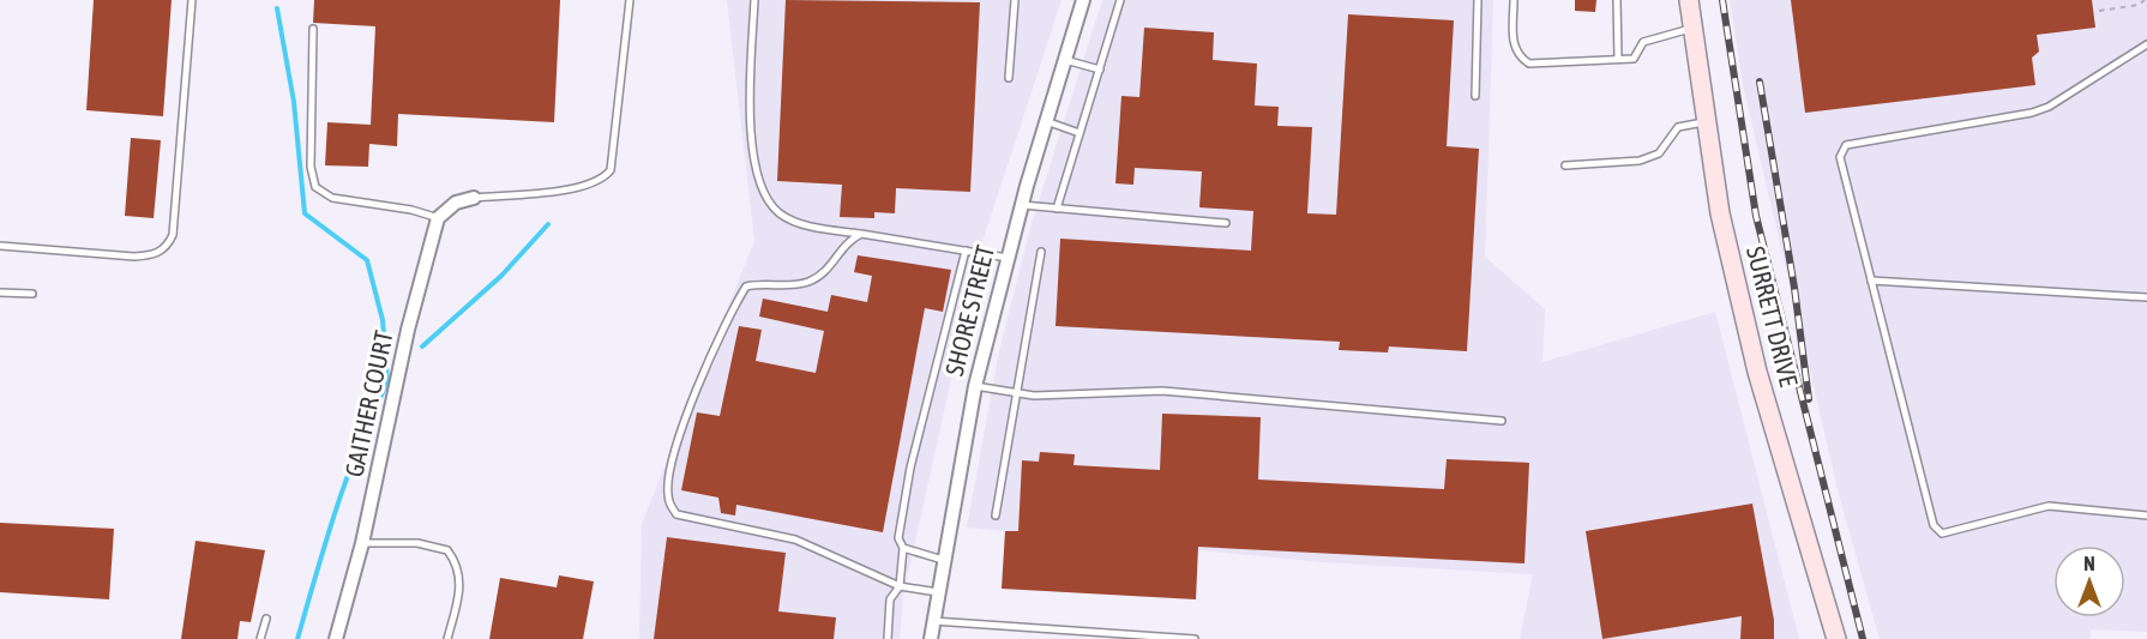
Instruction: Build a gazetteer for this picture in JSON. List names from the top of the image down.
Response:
{
  "streets": {
    "street": ["SHORE STREET", "SURRETT DRIVE", "GAITHER COURT"]
  },
  "north": "top"
}
